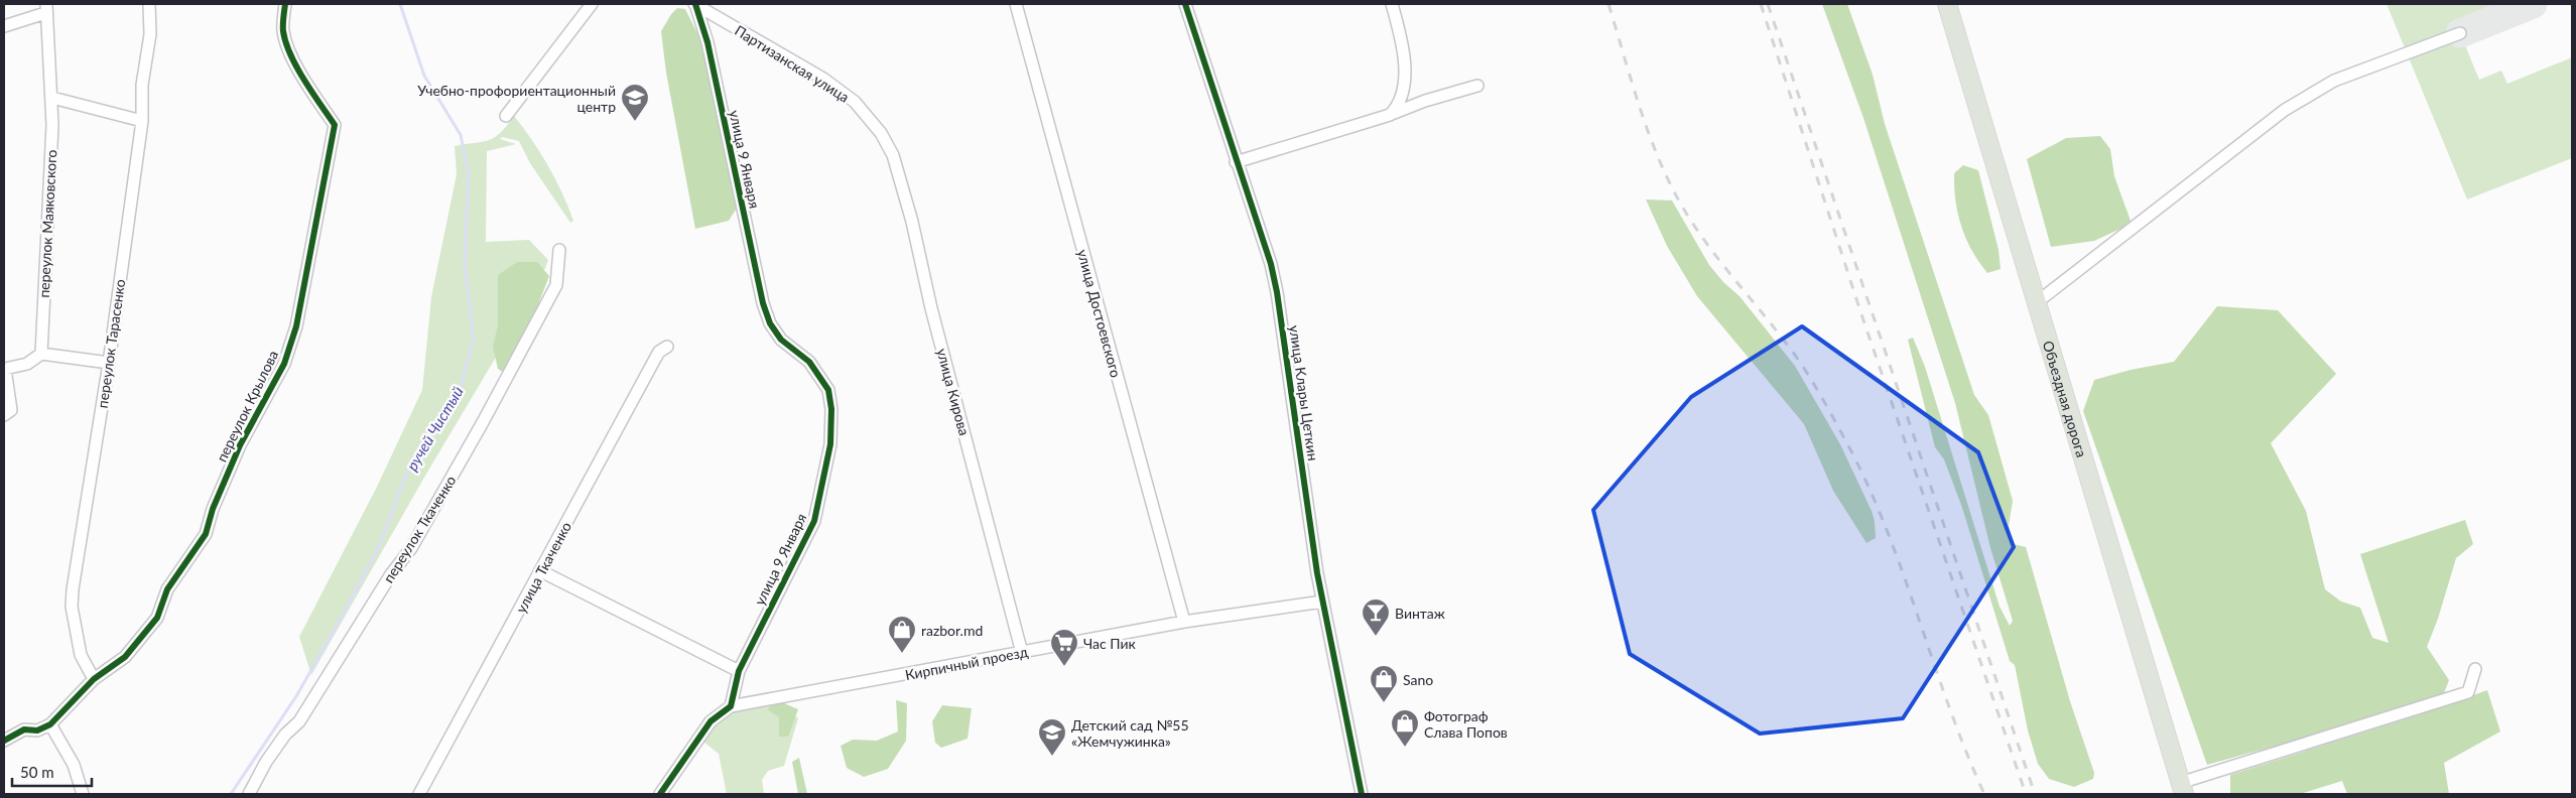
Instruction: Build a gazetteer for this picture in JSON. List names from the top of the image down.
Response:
{
  "streets": {
    "main road": ["Объездная дорога"],
    "street": [
      "Партизанская улица",
      "улица 9 Января",
      "переулок Маяковского",
      "улица Достоевского",
      "переулок Тарасенко",
      "улица Кирова",
      "улица Клары Цеткин",
      "переулок Крылова",
      "переулок Ткаченко",
      "улица Ткаченко",
      "Кирпичный проезд"
    ]
  },
  "crossings": [
    ["Партизанская улица", "улица 9 Января"],
    ["Партизанская улица", "улица Кирова"],
    ["улица 9 Января", "Кирпичный проезд"],
    ["улица Достоевского", "Кирпичный проезд"],
    ["переулок Тарасенко", "переулок Крылова"],
    ["улица Кирова", "Кирпичный проезд"],
    ["улица Клары Цеткин", "Кирпичный проезд"]
  ],
  "water": ["ручей Чистый"],
  "places": {
    "school or university": ["Учебно-профориентационный центр", "Детский сад №55 «Жемчужинка»"],
    "bar": ["Винтаж"],
    "shop": ["razbor.md", "Sano", "Фотограф Слава Попов"],
    "supermarket": ["Час Пик"]
  },
  "scale_bar": "50 m"
}
